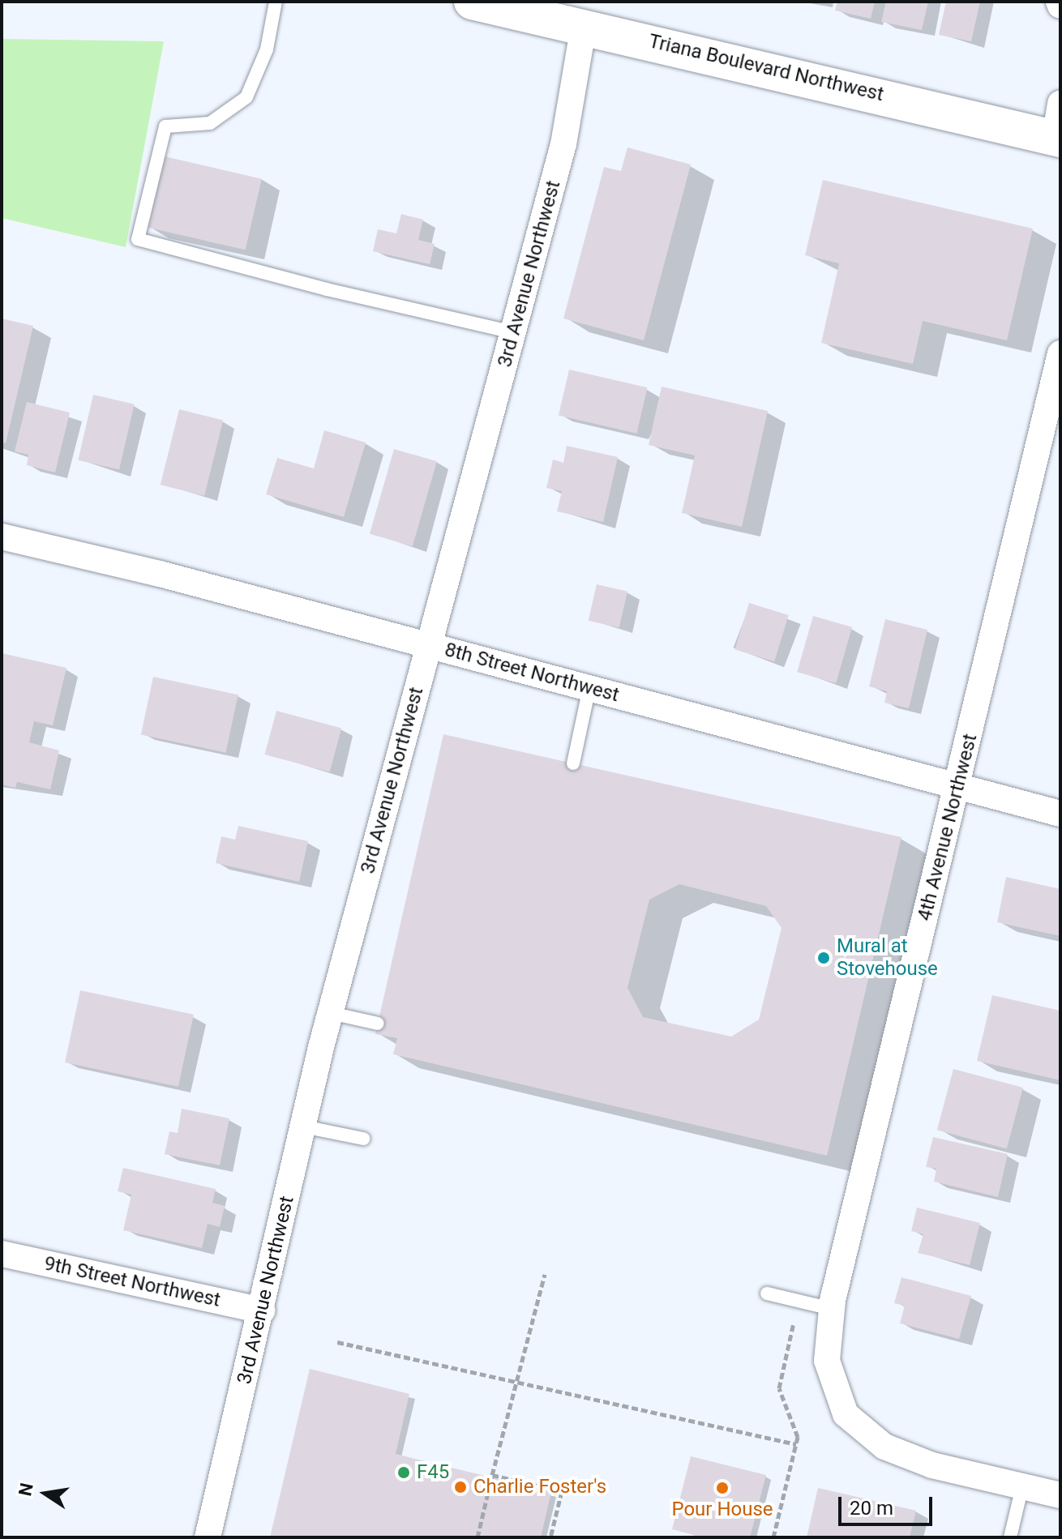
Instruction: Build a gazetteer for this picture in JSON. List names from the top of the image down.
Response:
{
  "streets": {
    "street": [
      "Triana Boulevard Northwest",
      "3rd Avenue Northwest",
      "8th Street Northwest",
      "4th Avenue Northwest",
      "9th Street Northwest"
    ]
  },
  "crossings": [
    ["Triana Boulevard Northwest", "3rd Avenue Northwest"],
    ["3rd Avenue Northwest", "8th Street Northwest"],
    ["3rd Avenue Northwest", "9th Street Northwest"],
    ["8th Street Northwest", "4th Avenue Northwest"]
  ],
  "places": [
    "Mural at Stovehouse",
    "F45",
    "Charlie Foster's",
    "Pour House"
  ],
  "scale_bar": "20 m",
  "north": "left"
}
